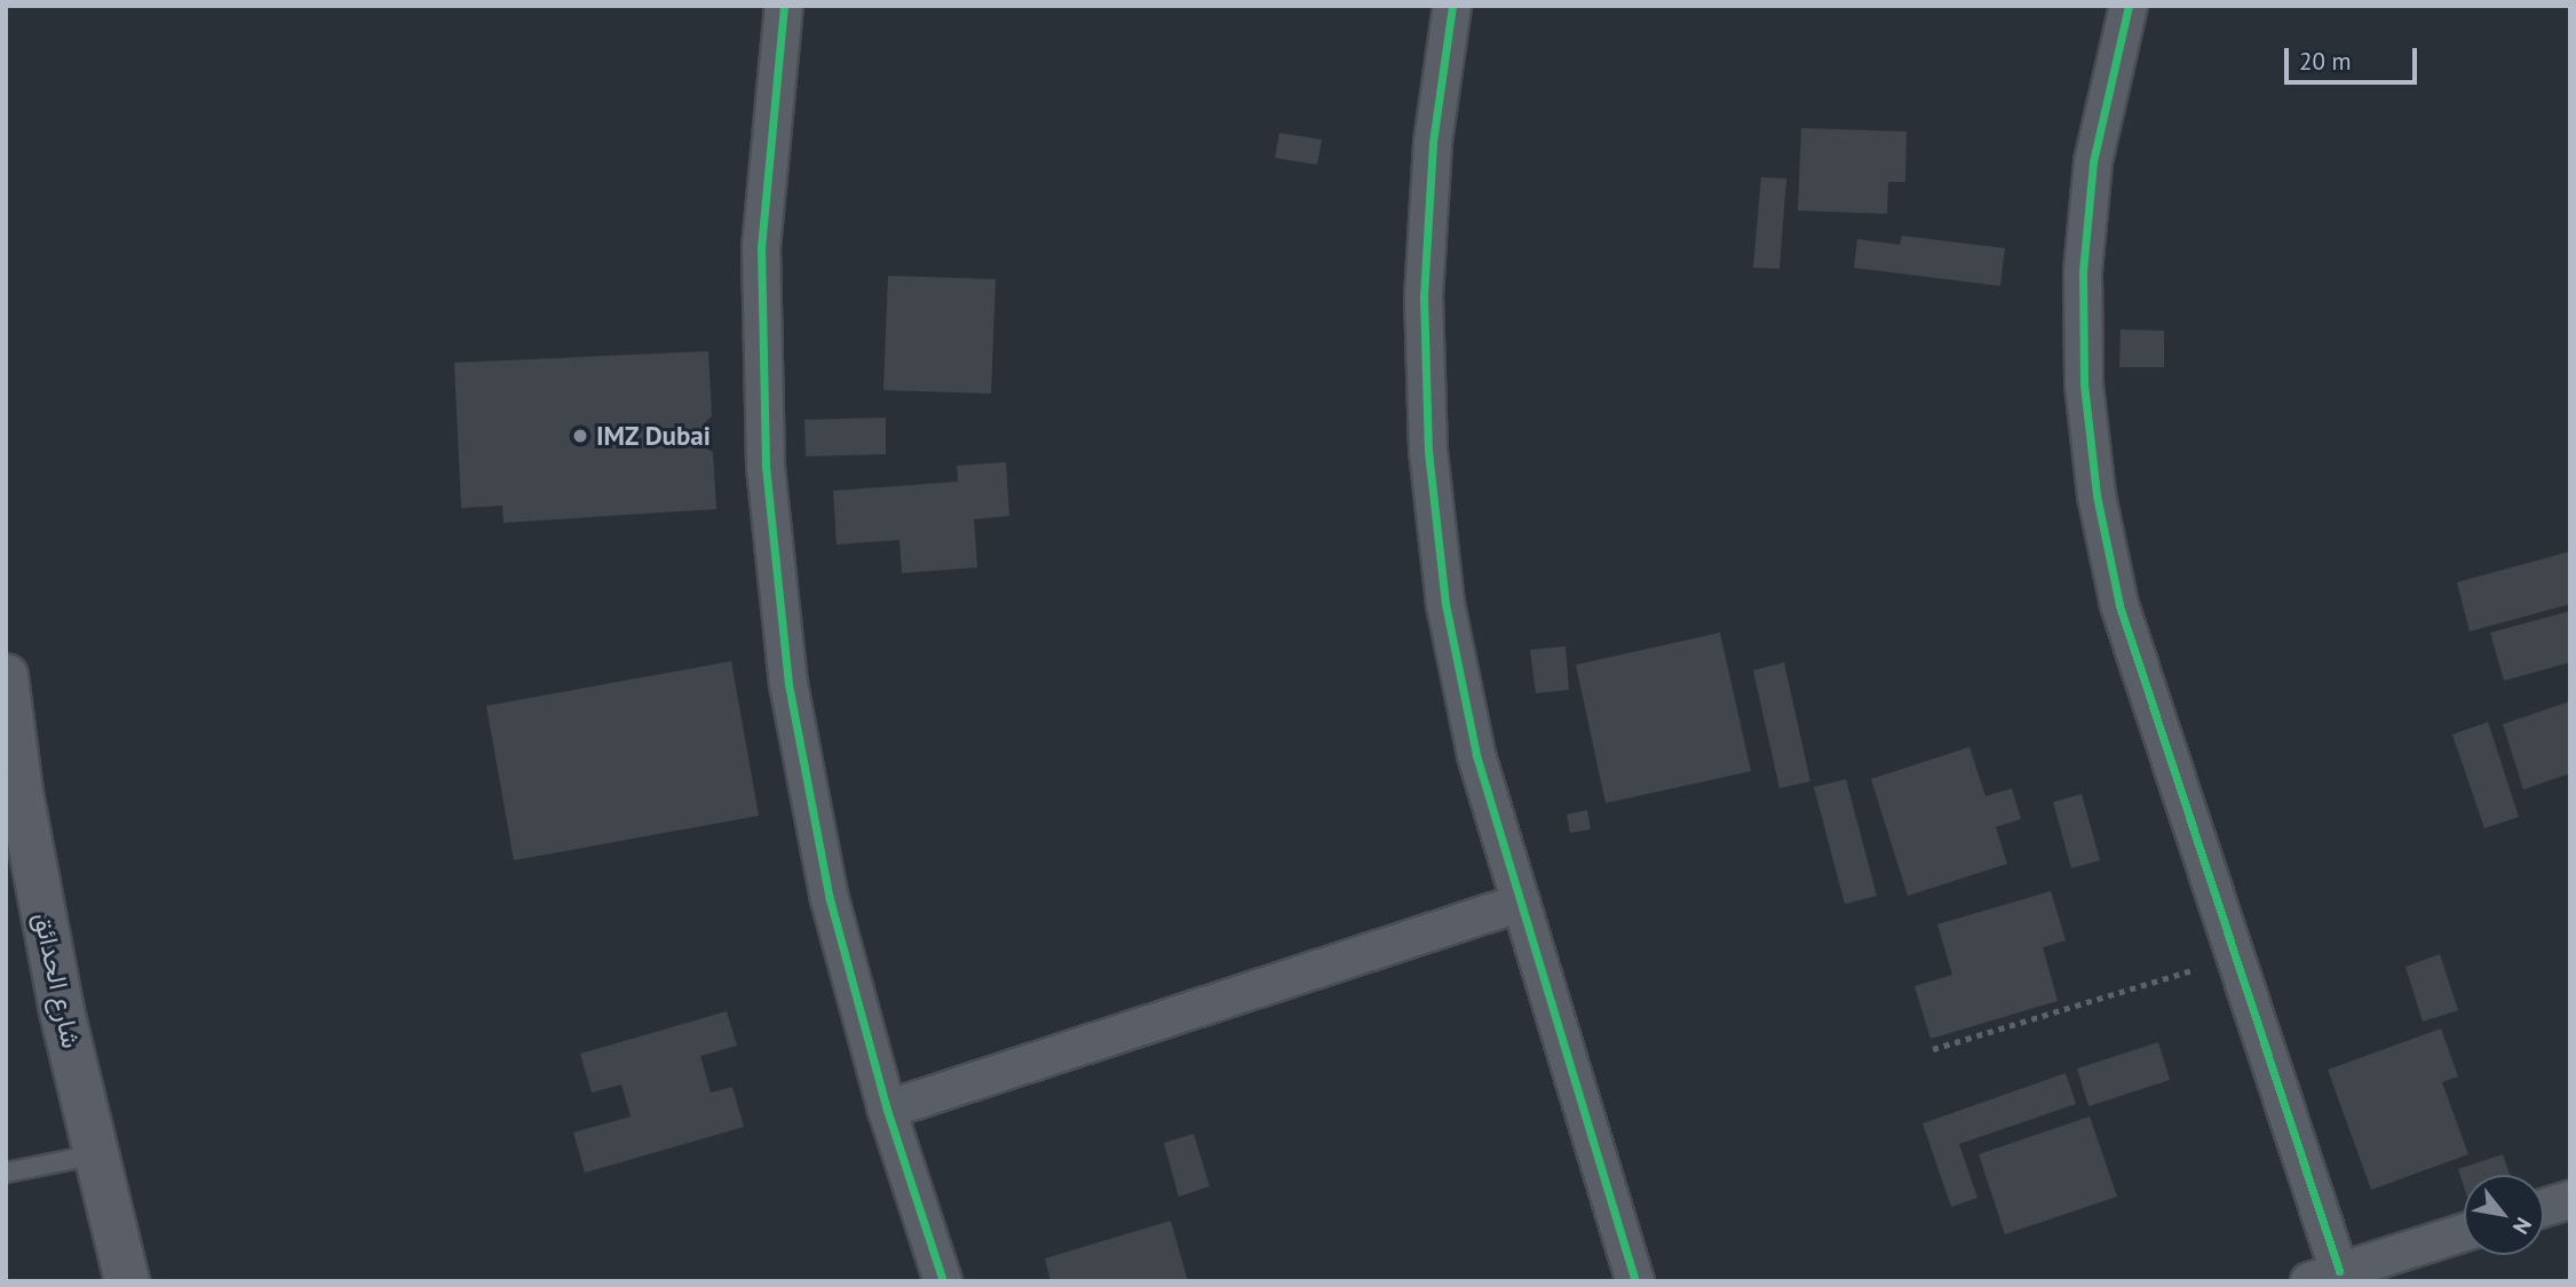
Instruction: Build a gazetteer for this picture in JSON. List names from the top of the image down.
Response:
{
  "streets": {
    "street": ["شارع الحدائق"]
  },
  "places": ["IMZ Dubai"],
  "scale_bar": "20 m",
  "north": "bottom right"
}
